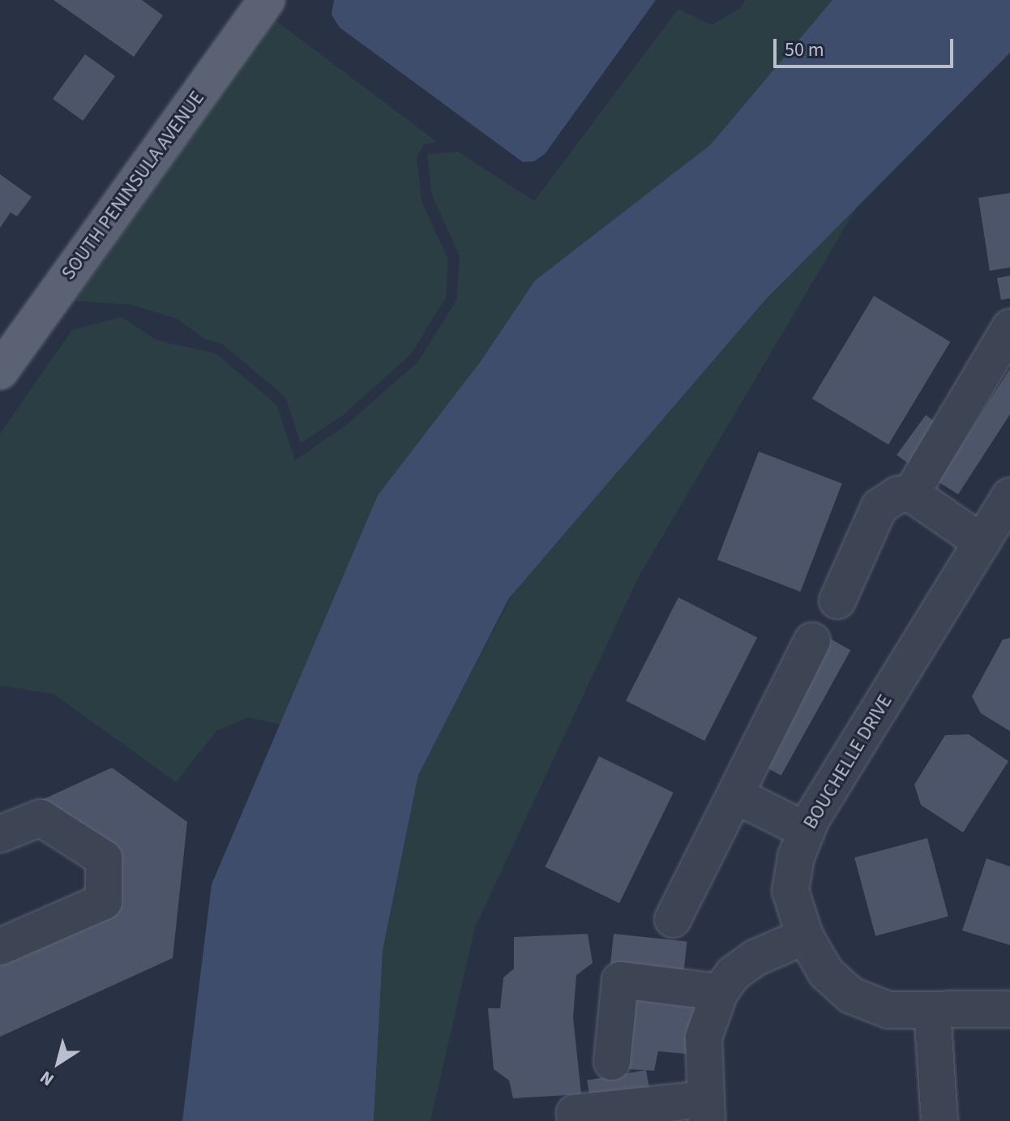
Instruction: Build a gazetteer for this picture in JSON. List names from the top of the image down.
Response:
{
  "streets": {
    "main road": ["SOUTH PENINSULA AVENUE"],
    "street": ["BOUCHELLE DRIVE"]
  },
  "scale_bar": "50 m",
  "north": "bottom left"
}
